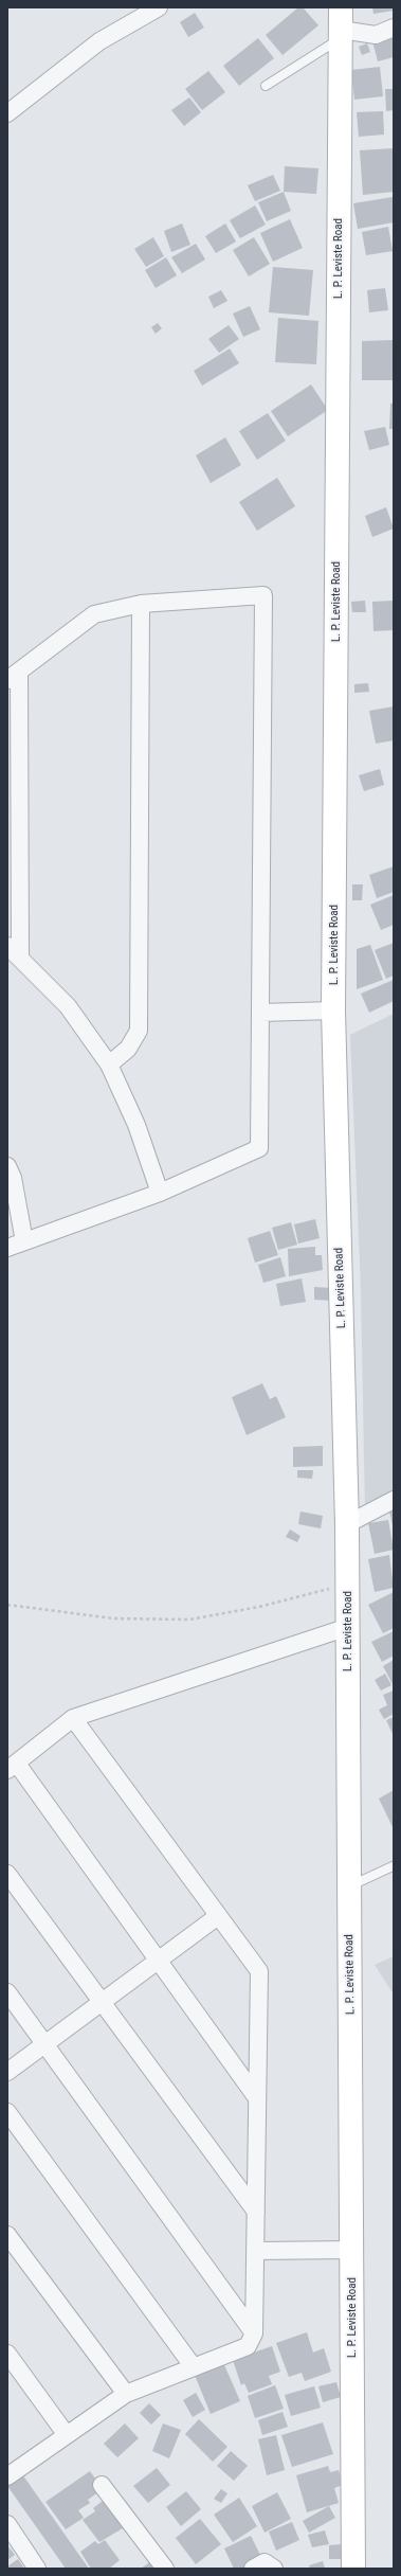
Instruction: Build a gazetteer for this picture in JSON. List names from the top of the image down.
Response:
{
  "streets": {
    "main road": ["L. P. Leviste Road"]
  }
}
